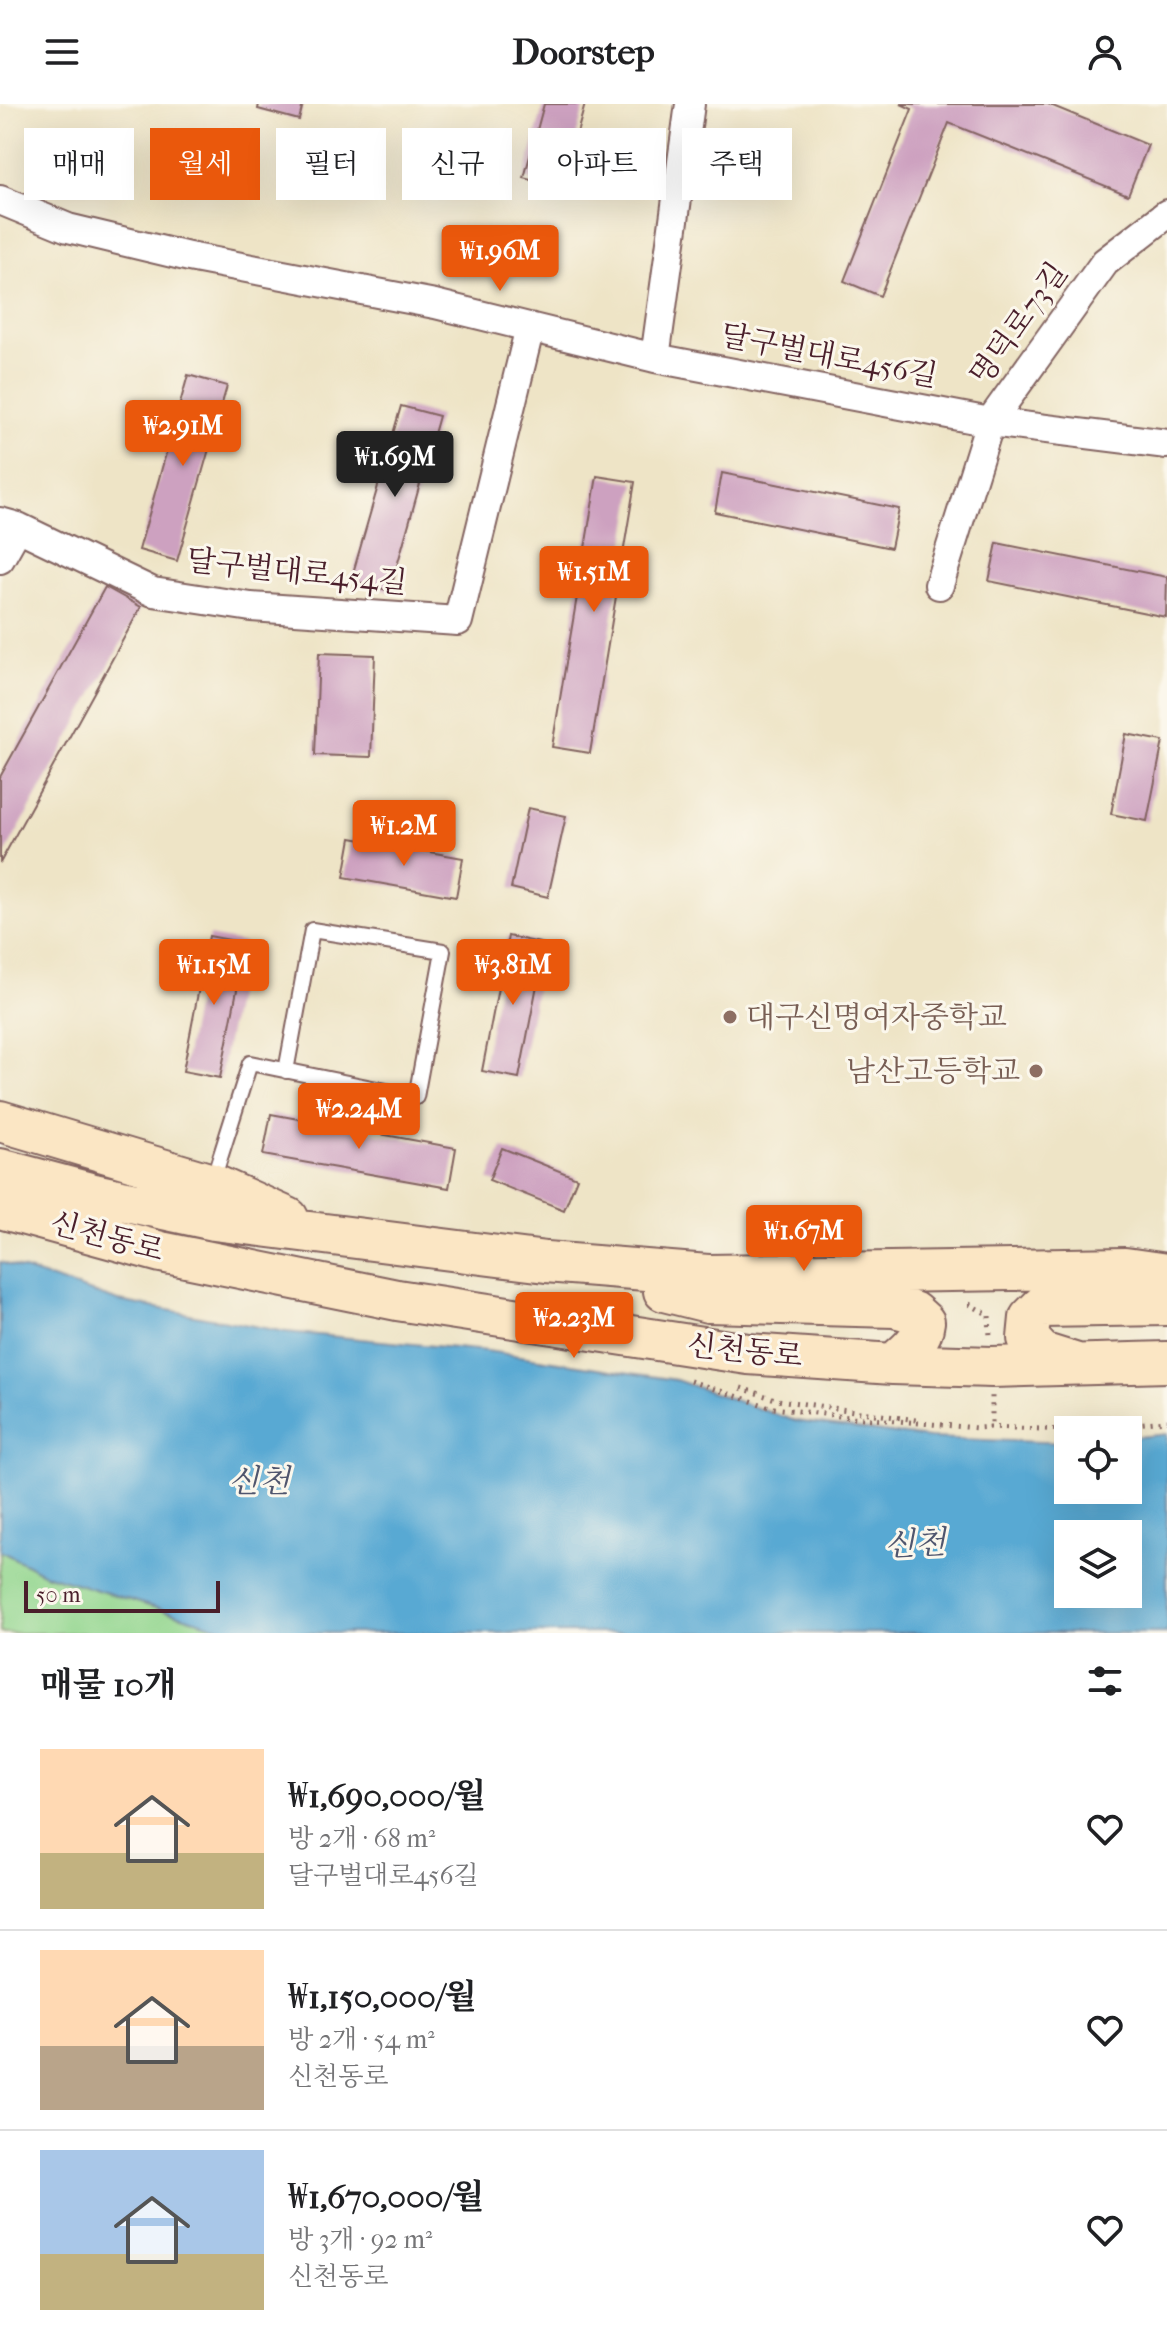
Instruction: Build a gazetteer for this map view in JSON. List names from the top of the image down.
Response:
{
  "streets": {
    "main road": ["신천동로"],
    "street": ["명덕로73길", "달구벌대로456길", "달구벌대로454길"]
  },
  "crossings": [
    ["명덕로73길", "달구벌대로456길"],
    ["달구벌대로456길", "달구벌대로454길"]
  ],
  "water": ["신천"],
  "places": ["대구신명여자중학교", "남산고등학교"],
  "scale_bar": "50 m",
  "page": {
    "header": "Doorstep",
    "chip": [
      "매매",
      "월세",
      "필터",
      "신규",
      "아파트",
      "주택"
    ],
    "price": [
      "₩1.96M",
      "₩2.91M",
      "₩1.69M",
      "₩1.51M",
      "₩1.2M",
      "₩1.15M",
      "₩3.81M",
      "₩2.24M",
      "₩1.67M",
      "₩2.23M"
    ],
    "scale": "50 m",
    "heading": "매물 10개",
    "list": [
      {
        "name": "₩1,690,000/월",
        "note": "방 2개 · 68 m² · 달구벌대로456길"
      },
      {
        "name": "₩1,150,000/월",
        "note": "방 2개 · 54 m² · 신천동로"
      },
      {
        "name": "₩1,670,000/월",
        "note": "방 3개 · 92 m² · 신천동로"
      }
    ]
  }
}
